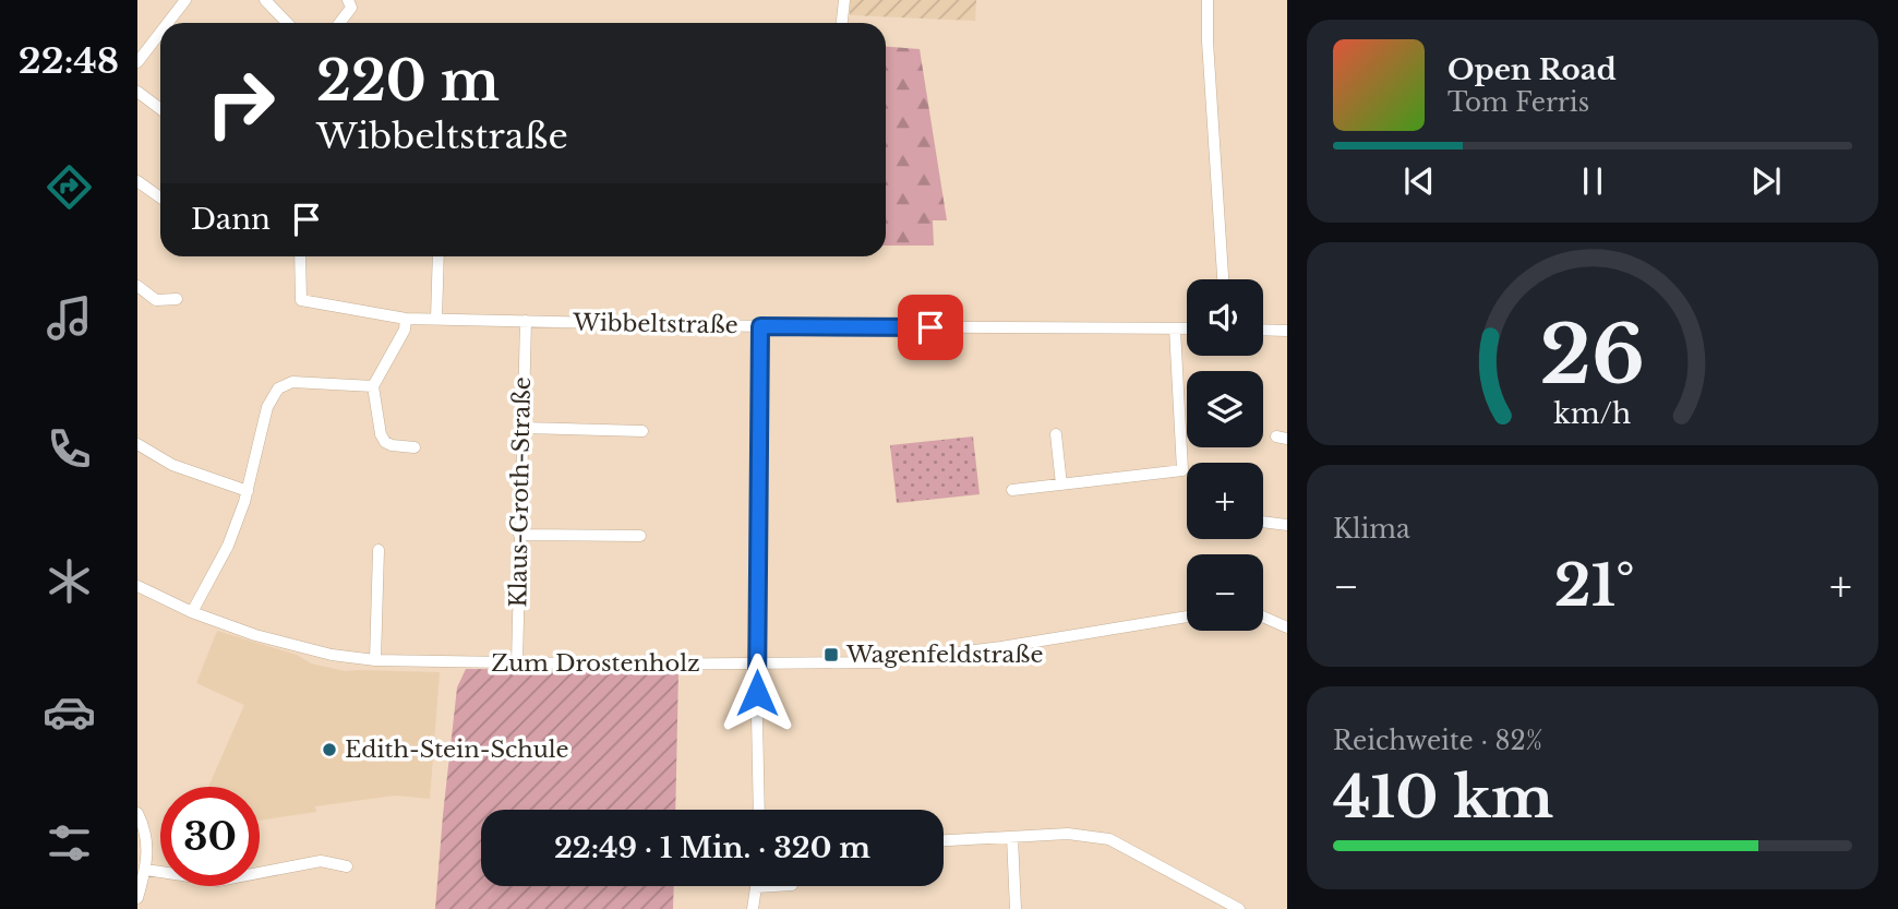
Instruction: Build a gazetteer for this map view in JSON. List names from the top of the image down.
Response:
{
  "streets": {
    "street": ["Wibbeltstraße", "Klaus-Groth-Straße", "Zum Drostenholz"]
  },
  "crossings": [
    ["Wibbeltstraße", "Klaus-Groth-Straße"],
    ["Klaus-Groth-Straße", "Zum Drostenholz"]
  ],
  "places": {
    "transit": ["Wagenfeldstraße"],
    "other": ["Edith-Stein-Schule"]
  },
  "page": {
    "tabs": "22:48",
    "turn": ["220 m", "Wibbeltstraße"],
    "song": ["Open Road", "Tom Ferris"],
    "then": "Dann",
    "map_buttons": ["+", "−"],
    "tile": [
      "Klima",
      ["Reichweite · 82%", "410 km"]
    ],
    "heat": ["−", "21°", "+"],
    "limit": "30",
    "trip": "22:49 · 1 Min. · 320 m",
    "gauge": ["26", "km/h"]
  }
}
